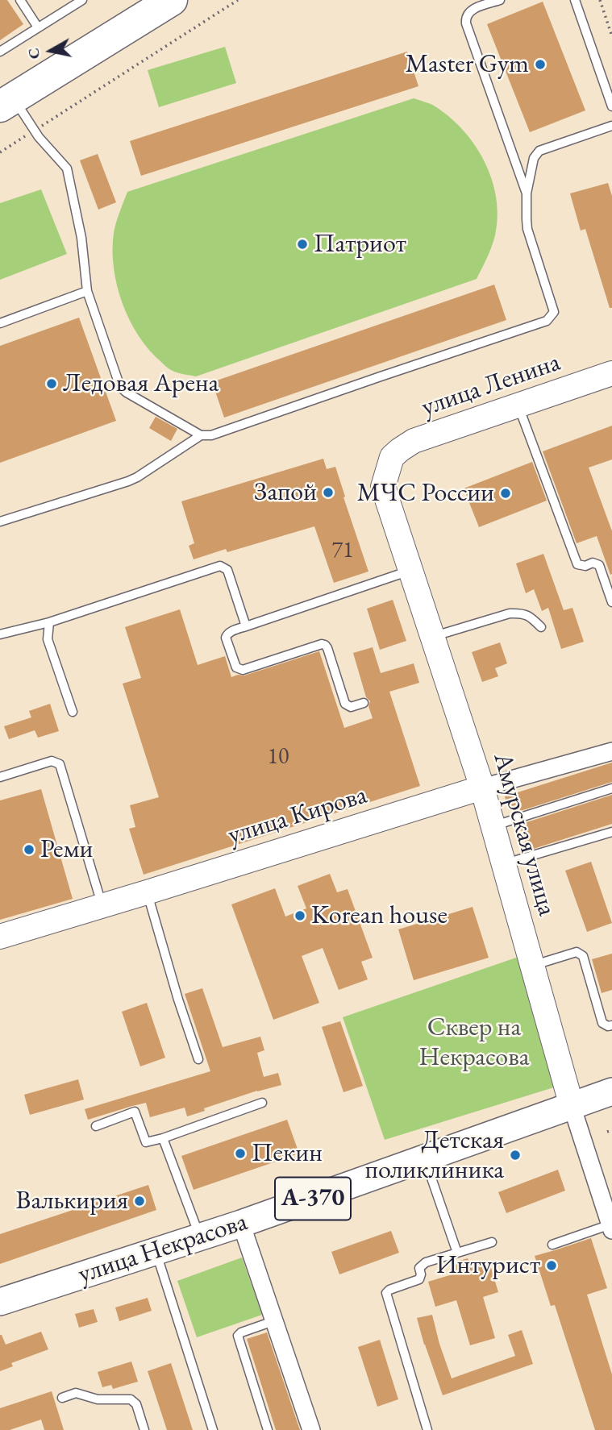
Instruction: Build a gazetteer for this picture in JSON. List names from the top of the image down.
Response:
{
  "streets": {
    "main road": [
      "улица Ленина",
      "улица Кирова",
      "Амурская улица",
      "А-370",
      "улица Некрасова"
    ]
  },
  "crossings": [
    ["улица Ленина", "Амурская улица"],
    ["улица Кирова", "Амурская улица"],
    ["Амурская улица", "улица Некрасова"]
  ],
  "parks": ["Сквер на Некрасова"],
  "places": [
    "Master Gym",
    "Патриот",
    "Ледовая Арена",
    "Запой",
    "МЧС России",
    "Реми",
    "Korean house",
    "Пекин",
    "Детская поликлиника",
    "Валькирия",
    "Интурист"
  ],
  "house_numbers": ["71", "10"],
  "north": "left"
}
